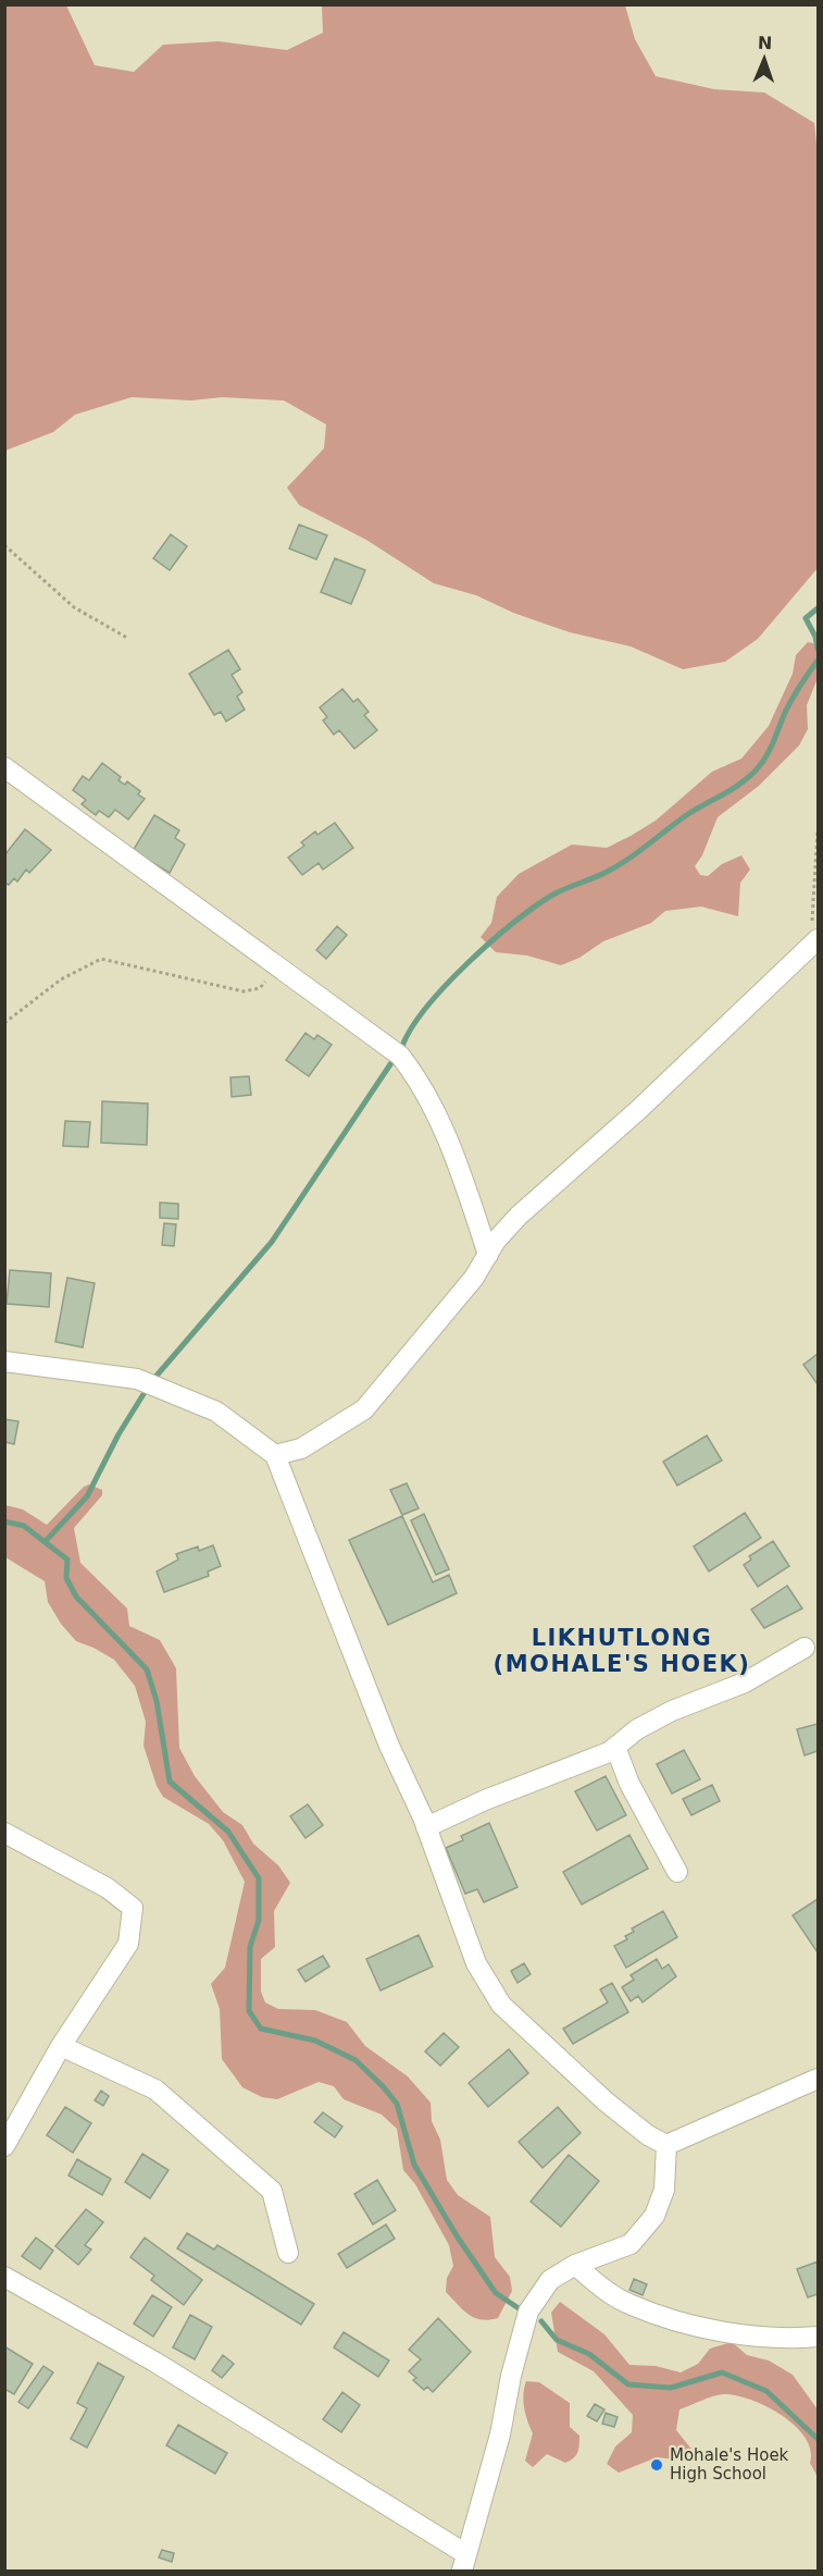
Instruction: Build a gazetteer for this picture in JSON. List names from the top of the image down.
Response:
{
  "districts": ["LIKHUTLONG (MOHALE'S HOEK)"],
  "places": ["Mohale's Hoek High School"],
  "north": "top"
}
